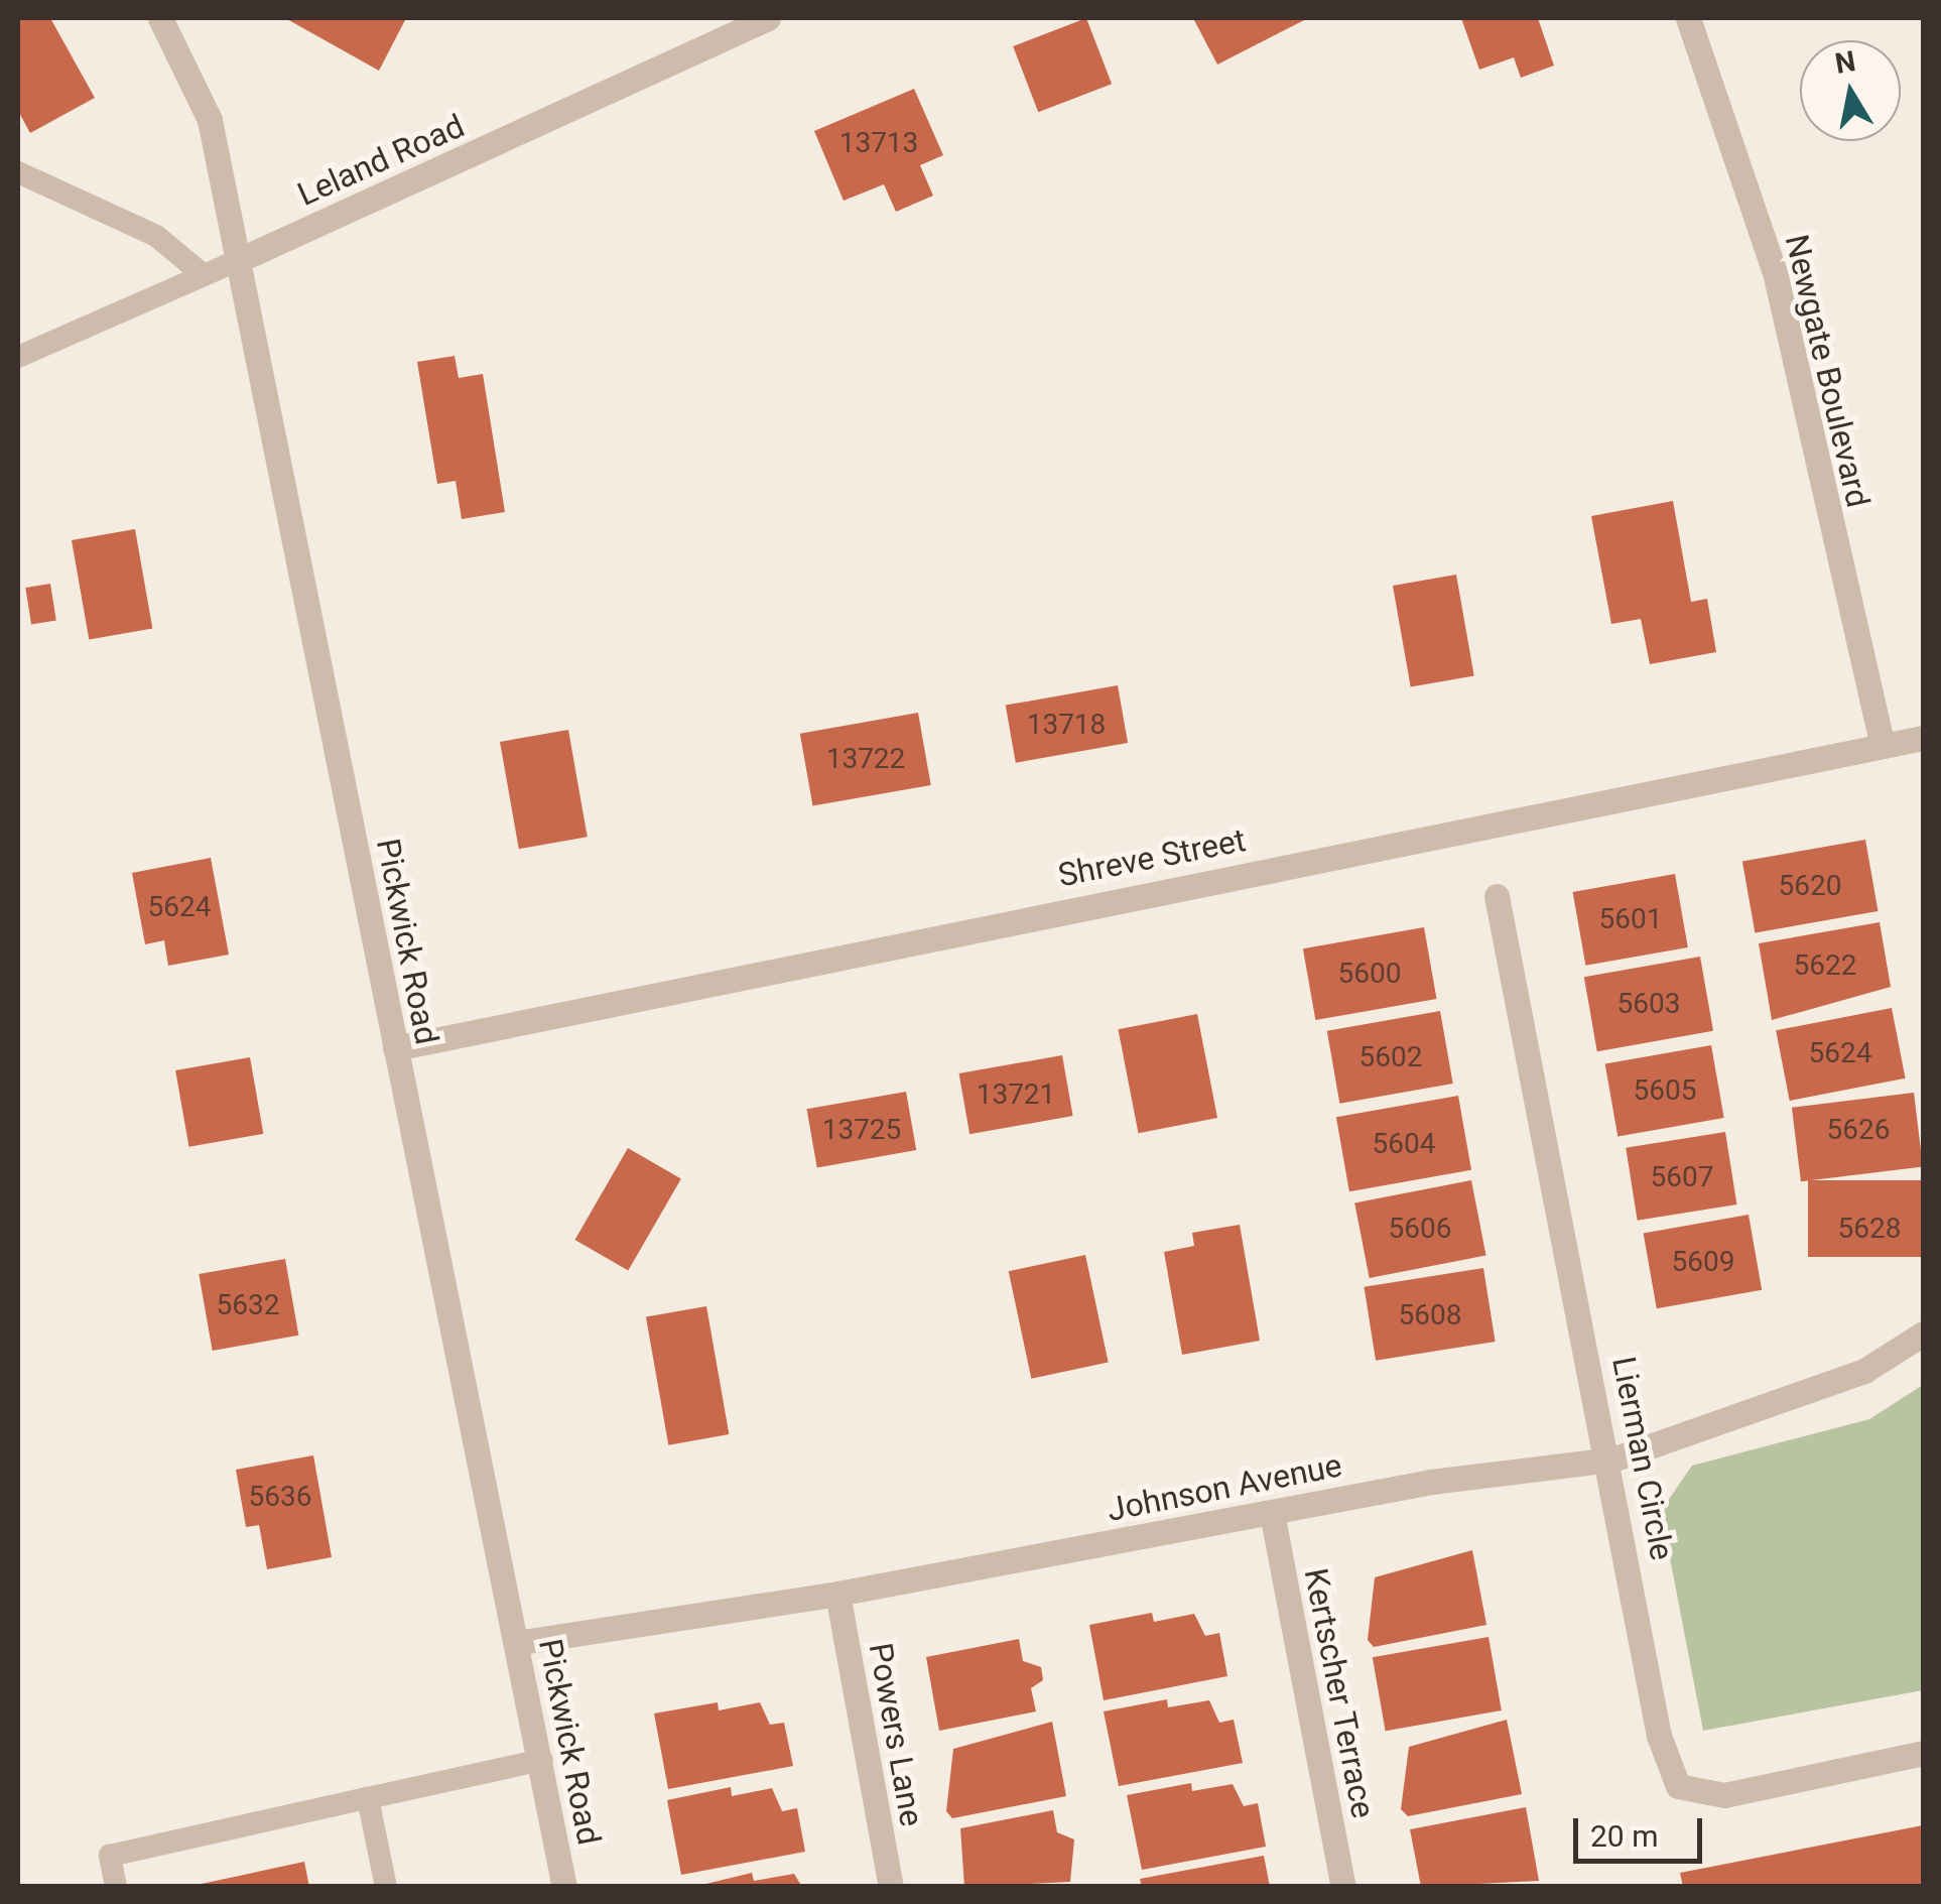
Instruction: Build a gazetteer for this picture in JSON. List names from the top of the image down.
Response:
{
  "streets": {
    "street": [
      "Leland Road",
      "Newgate Boulevard",
      "Shreve Street",
      "Pickwick Road",
      "Lierman Circle",
      "Johnson Avenue",
      "Kertscher Terrace",
      "Powers Lane"
    ]
  },
  "crossings": [
    ["Leland Road", "Pickwick Road"],
    ["Newgate Boulevard", "Shreve Street"],
    ["Shreve Street", "Pickwick Road"],
    ["Pickwick Road", "Johnson Avenue"],
    ["Lierman Circle", "Johnson Avenue"],
    ["Johnson Avenue", "Kertscher Terrace"],
    ["Johnson Avenue", "Powers Lane"]
  ],
  "house_numbers": [
    "13713",
    "13718",
    "13722",
    "5620",
    "5624",
    "5601",
    "5622",
    "5600",
    "5603",
    "5624",
    "5602",
    "5605",
    "13721",
    "13725",
    "5626",
    "5604",
    "5607",
    "5606",
    "5628",
    "5609",
    "5632",
    "5608",
    "5636"
  ],
  "scale_bar": "20 m",
  "north": "top"
}
